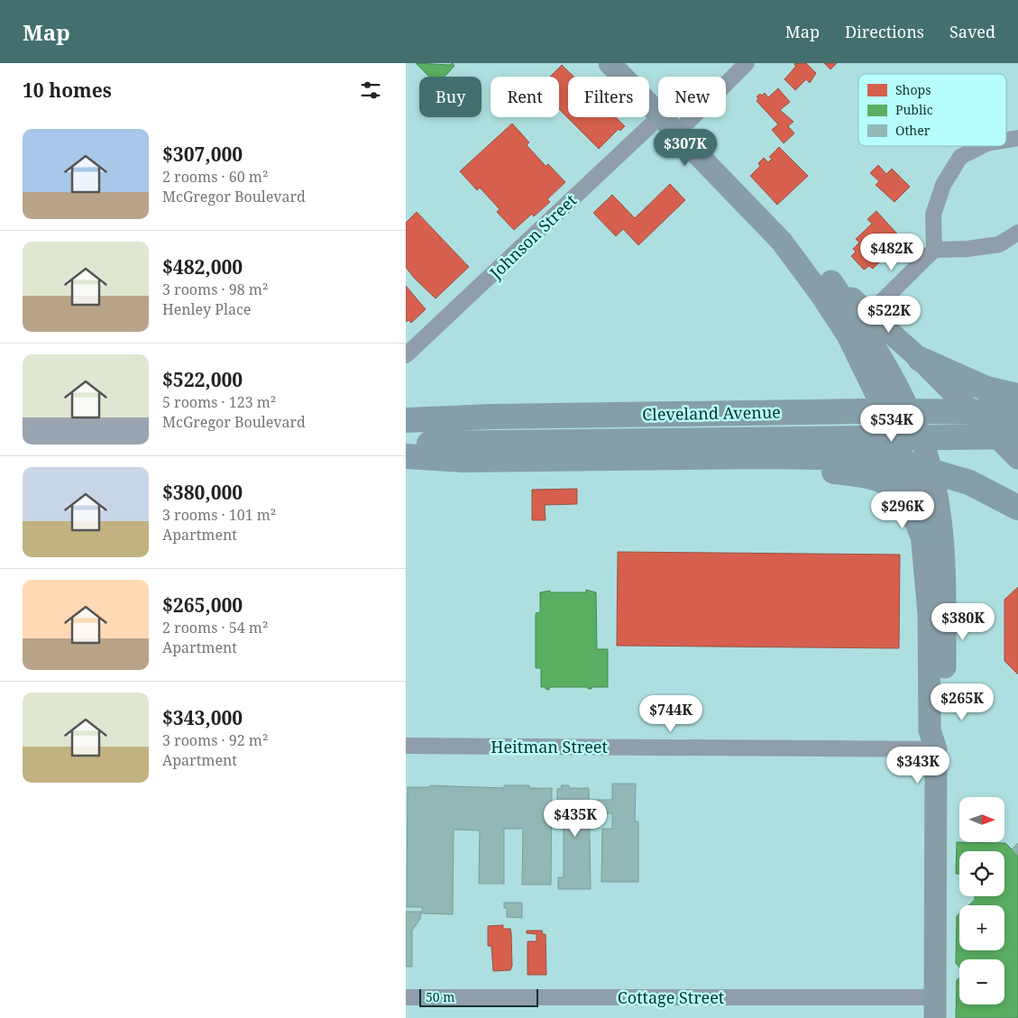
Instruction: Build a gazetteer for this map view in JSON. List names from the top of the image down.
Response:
{
  "streets": {
    "main road": ["Cleveland Avenue"],
    "street": ["Johnson Street", "Heitman Street", "Cottage Street"]
  },
  "legend": ["Shops", "Public", "Other"],
  "scale_bar": "50 m",
  "north": "right",
  "page": {
    "header": "Map",
    "nav": ["Map", "Directions", "Saved"],
    "heading": "10 homes",
    "chip": [
      "Buy",
      "Rent",
      "Filters",
      "New"
    ],
    "list": [
      {
        "name": "$307,000",
        "note": "2 rooms · 60 m² · McGregor Boulevard"
      },
      {
        "name": "$482,000",
        "note": "3 rooms · 98 m² · Henley Place"
      },
      {
        "name": "$522,000",
        "note": "5 rooms · 123 m² · McGregor Boulevard"
      },
      {
        "name": "$380,000",
        "note": "3 rooms · 101 m² · Apartment"
      },
      {
        "name": "$265,000",
        "note": "2 rooms · 54 m² · Apartment"
      },
      {
        "name": "$343,000",
        "note": "3 rooms · 92 m² · Apartment"
      }
    ],
    "price": [
      "$307K",
      "$482K",
      "$522K",
      "$534K",
      "$296K",
      "$380K",
      "$265K",
      "$744K",
      "$343K",
      "$435K"
    ],
    "map_buttons": ["+", "−"],
    "scale": "50 m"
  }
}
